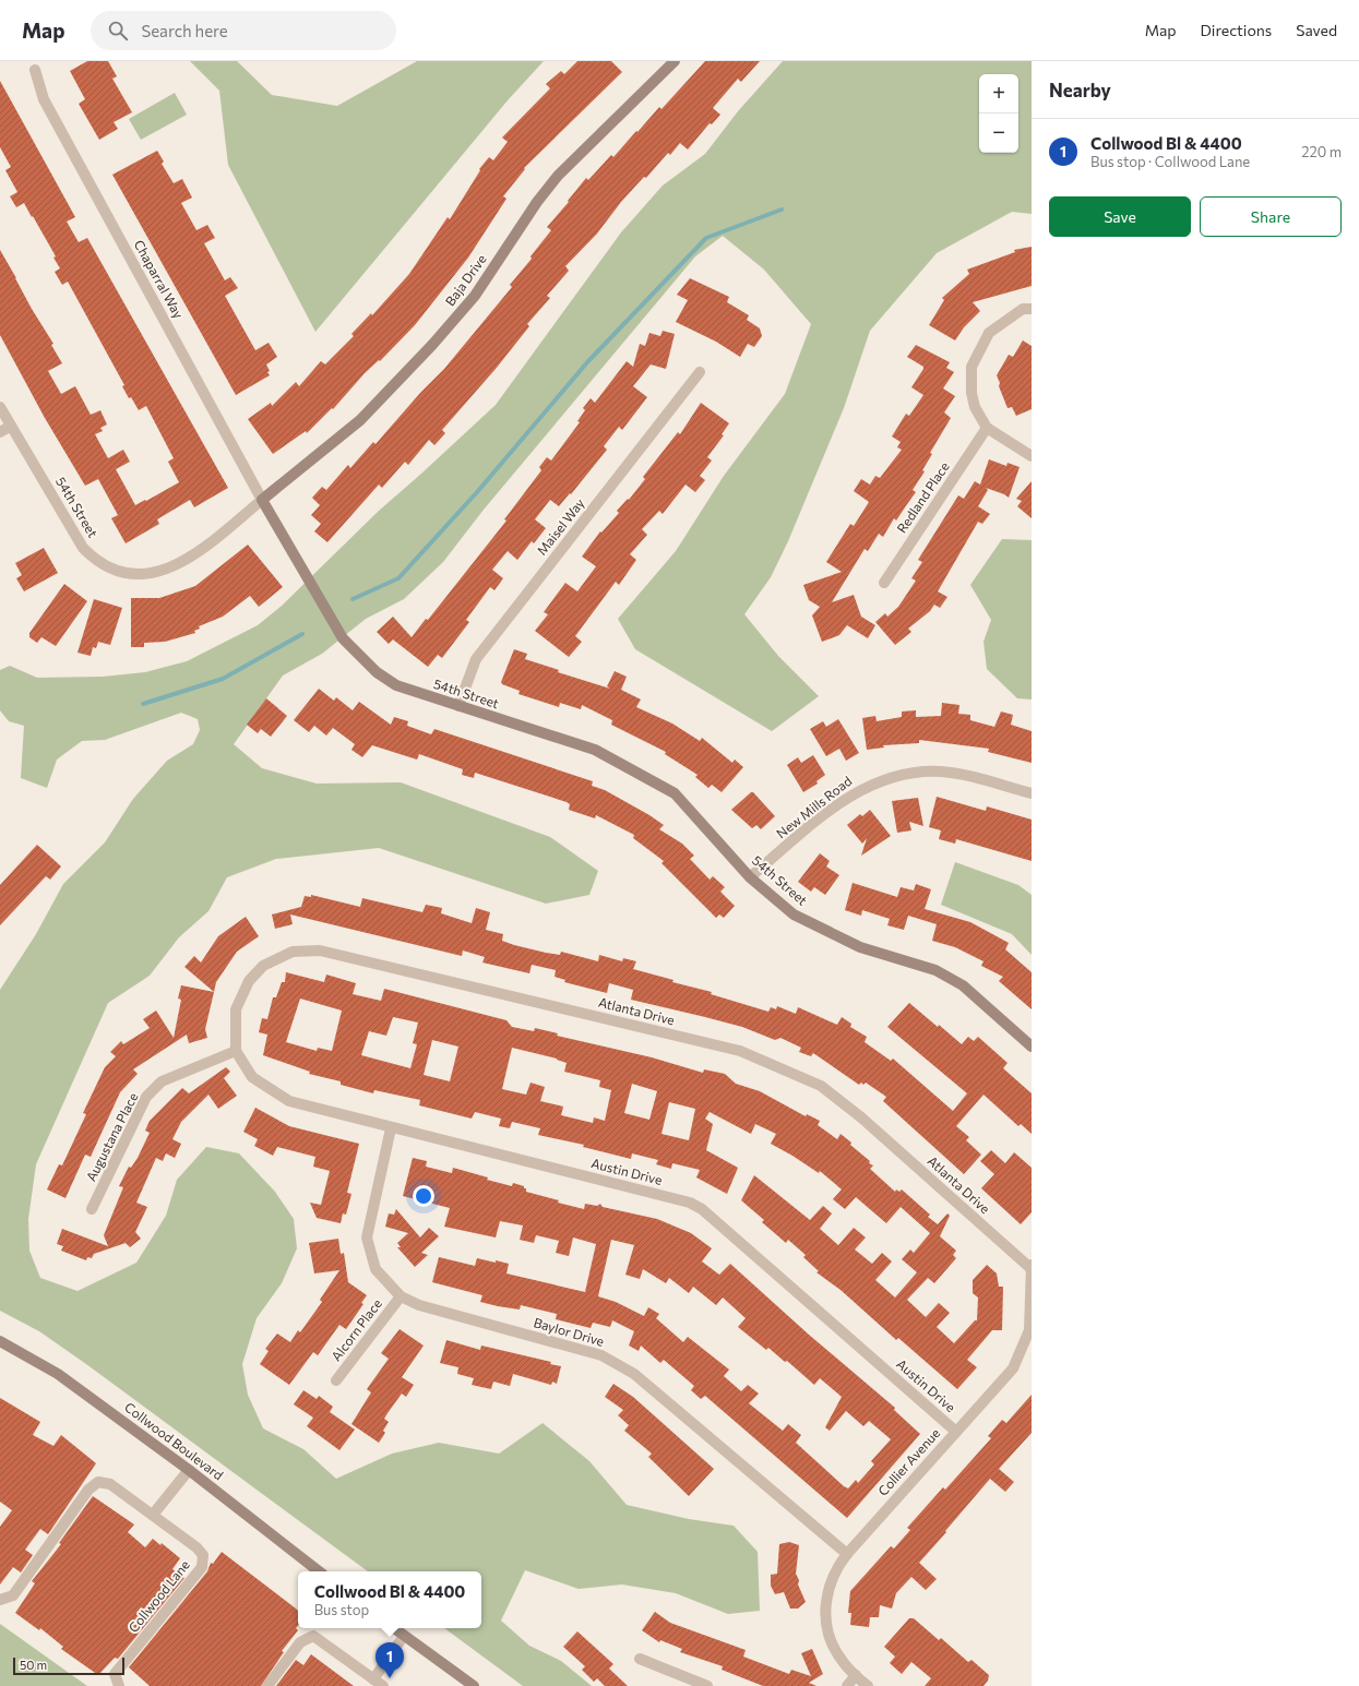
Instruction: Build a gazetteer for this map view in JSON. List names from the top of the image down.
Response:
{
  "streets": {
    "street": [
      "Chaparral Way",
      "Baja Drive",
      "Redland Place",
      "54th Street",
      "Maisel Way",
      "New Mills Road",
      "Atlanta Drive",
      "Augustana Place",
      "Austin Drive",
      "Alcorn Place",
      "Baylor Drive",
      "Collwood Boulevard",
      "Collier Avenue",
      "Collwood Lane"
    ]
  },
  "crossings": [
    ["Chaparral Way", "Baja Drive"],
    ["Chaparral Way", "54th Street"],
    ["Baja Drive", "54th Street"],
    ["54th Street", "Maisel Way"],
    ["54th Street", "New Mills Road"],
    ["Atlanta Drive", "Augustana Place"],
    ["Atlanta Drive", "Austin Drive"],
    ["Atlanta Drive", "Collier Avenue"],
    ["Augustana Place", "Austin Drive"],
    ["Austin Drive", "Baylor Drive"],
    ["Austin Drive", "Collier Avenue"],
    ["Alcorn Place", "Baylor Drive"],
    ["Baylor Drive", "Collier Avenue"]
  ],
  "scale_bar": "50 m",
  "page": {
    "header": "Map",
    "search": "Search here",
    "nav": ["Map", "Directions", "Saved"],
    "heading": "Nearby",
    "map_buttons": ["+", "−"],
    "list": [
      {
        "mark": "1",
        "name": "Collwood Bl & 4400",
        "note": "Bus stop · Collwood Lane",
        "value": "220 m"
      }
    ],
    "buttons": ["Save", "Share"],
    "popup": ["Collwood Bl & 4400", "Bus stop"],
    "pins": "1",
    "scale": "50 m"
  }
}
